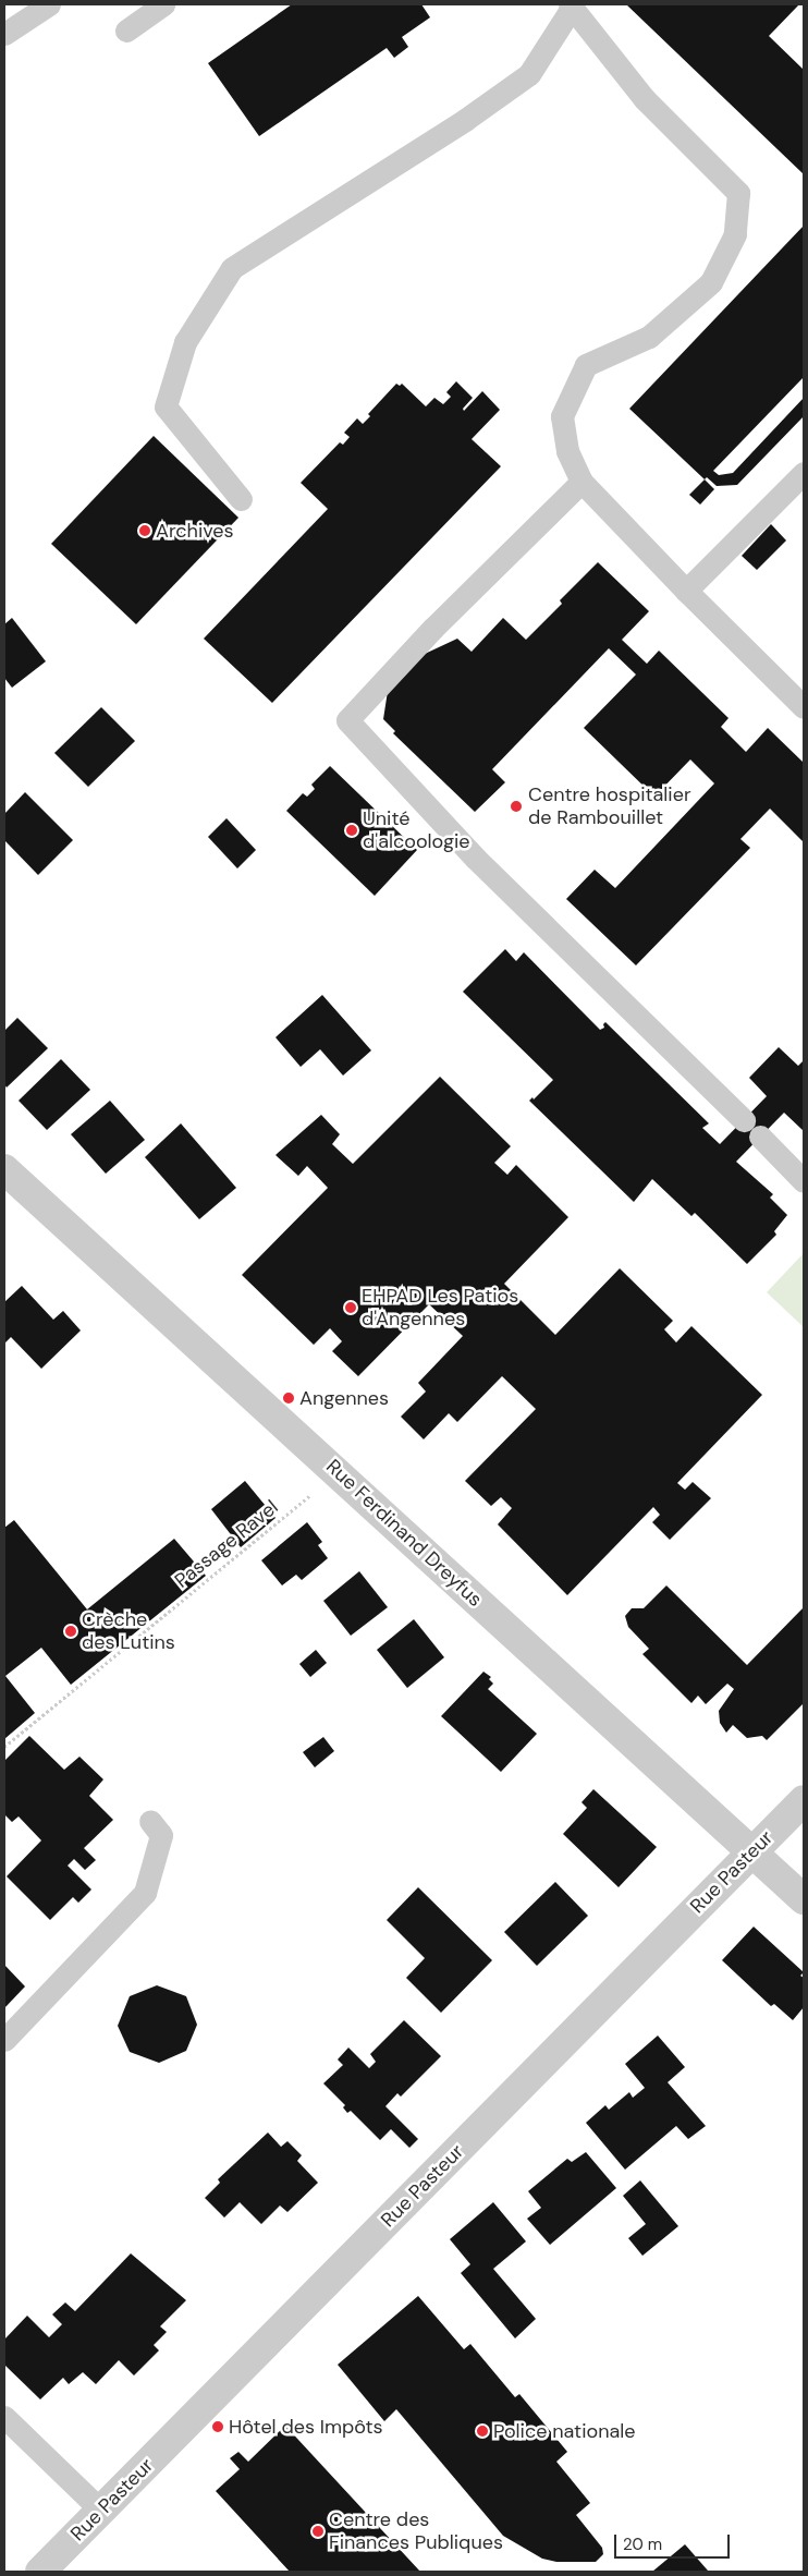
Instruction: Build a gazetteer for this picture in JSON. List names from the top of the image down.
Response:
{
  "streets": {
    "street": ["Rue Ferdinand Dreyfus", "Rue Pasteur"],
    "path": ["Passage Ravel"]
  },
  "crossings": [
    ["Rue Ferdinand Dreyfus", "Rue Pasteur"]
  ],
  "places": [
    "Archives",
    "Centre hospitalier de Rambouillet",
    "Unité d'alcoologie",
    "EHPAD Les Patios d'Angennes",
    "Angennes",
    "Crèche des Lutins",
    "Hôtel des Impôts",
    "Police nationale",
    "Centre des Finances Publiques"
  ],
  "scale_bar": "20 m"
}
